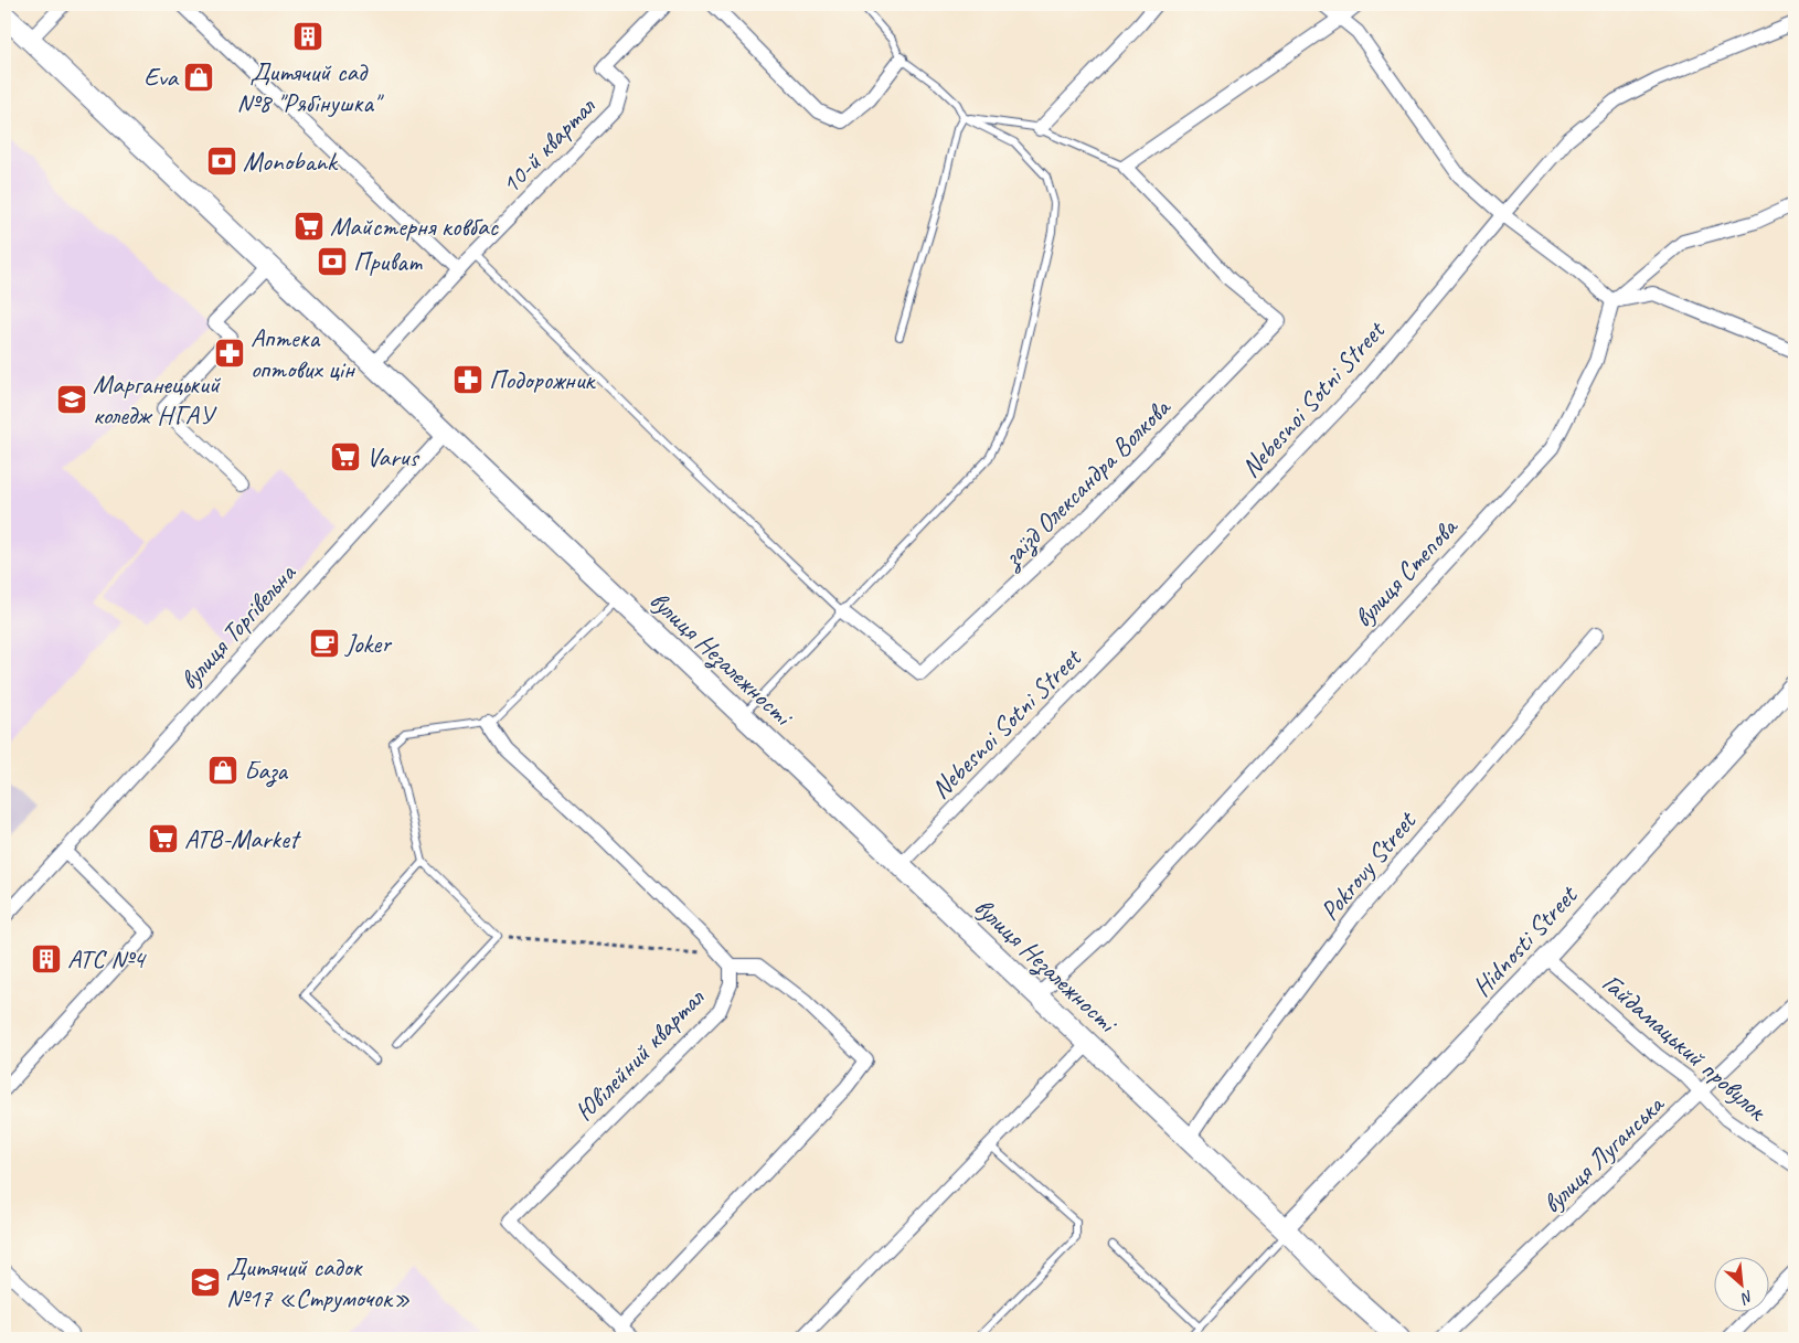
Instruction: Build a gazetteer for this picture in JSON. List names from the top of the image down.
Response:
{
  "streets": {
    "main road": ["вулиця Незалежності"],
    "street": [
      "10-й квартал",
      "Nebesnoi Sotni Street",
      "заїзд Олександра Волкова",
      "вулиця Степова",
      "вулиця Торгівельна",
      "Pokrovy Street",
      "Hidnosti Street",
      "Гайдамацький провулок",
      "Ювілейний квартал",
      "вулиця Луганська"
    ]
  },
  "crossings": [
    ["10-й квартал", "вулиця Незалежності"],
    ["Nebesnoi Sotni Street", "вулиця Незалежності"],
    ["вулиця Степова", "вулиця Незалежності"],
    ["вулиця Торгівельна", "вулиця Незалежності"],
    ["вулиця Незалежності", "Pokrovy Street"],
    ["вулиця Незалежності", "Hidnosti Street"],
    ["Hidnosti Street", "Гайдамацький провулок"],
    ["Гайдамацький провулок", "вулиця Луганська"]
  ],
  "places": {
    "building": ["Дитячий сад №8 \"Рябінушка\"", "АТС №4"],
    "shop": ["Eva", "База"],
    "bank": ["Monobank", "Приват"],
    "supermarket": ["Майстерня ковбас", "Varus", "ATB-Market"],
    "pharmacy": ["Аптека оптових цін", "Подорожник"],
    "school or university": ["Марганецький коледж НГАУ", "Дитячий садок №17 «Струмочок»"],
    "cafe": ["Joker"]
  },
  "north": "bottom right"
}
